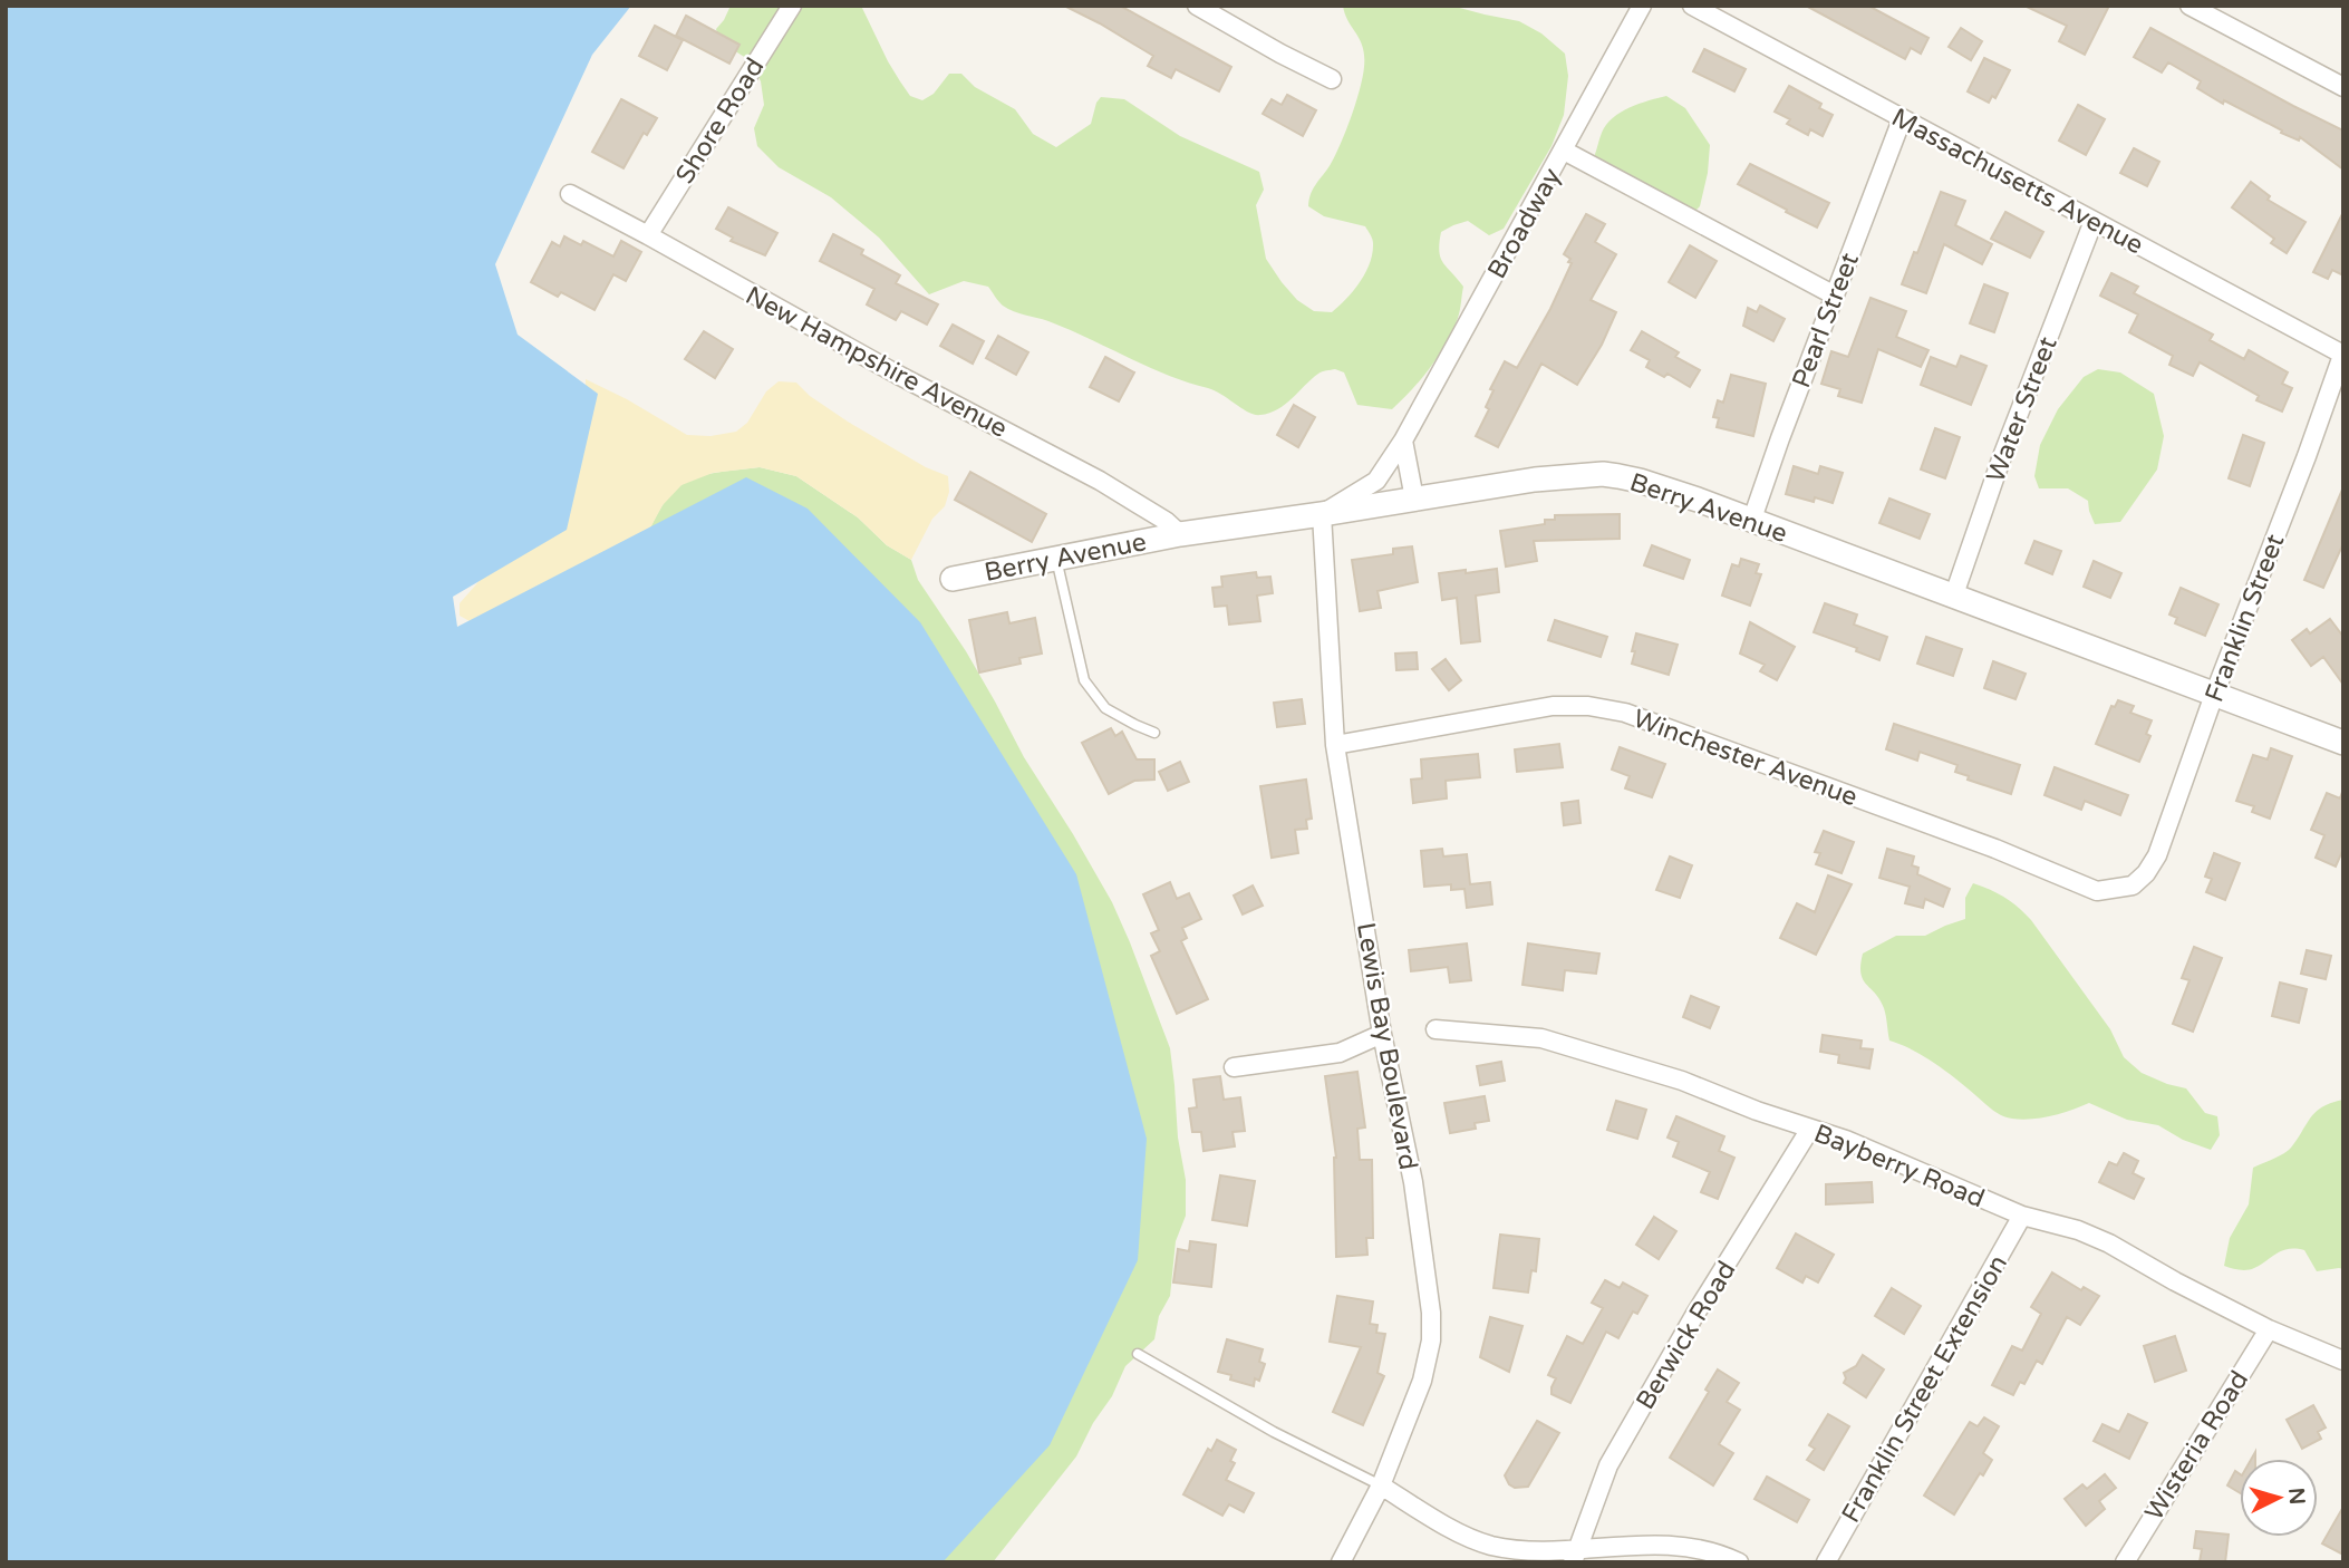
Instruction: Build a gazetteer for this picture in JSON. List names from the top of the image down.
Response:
{
  "streets": {
    "street": [
      "Shore Road",
      "Massachusetts Avenue",
      "Broadway",
      "Pearl Street",
      "New Hampshire Avenue",
      "Water Street",
      "Berry Avenue",
      "Franklin Street",
      "Winchester Avenue",
      "Lewis Bay Boulevard",
      "Bayberry Road",
      "Berwick Road",
      "Franklin Street Extension",
      "Wisteria Road"
    ]
  },
  "crossings": [
    ["Shore Road", "New Hampshire Avenue"],
    ["Massachusetts Avenue", "Pearl Street"],
    ["Massachusetts Avenue", "Water Street"],
    ["Massachusetts Avenue", "Franklin Street"],
    ["Broadway", "Berry Avenue"],
    ["Broadway", "Lewis Bay Boulevard"],
    ["Pearl Street", "Berry Avenue"],
    ["New Hampshire Avenue", "Berry Avenue"],
    ["Water Street", "Berry Avenue"],
    ["Berry Avenue", "Franklin Street"],
    ["Berry Avenue", "Lewis Bay Boulevard"],
    ["Franklin Street", "Winchester Avenue"],
    ["Winchester Avenue", "Lewis Bay Boulevard"],
    ["Bayberry Road", "Berwick Road"],
    ["Bayberry Road", "Franklin Street Extension"],
    ["Bayberry Road", "Wisteria Road"]
  ],
  "north": "right"
}
